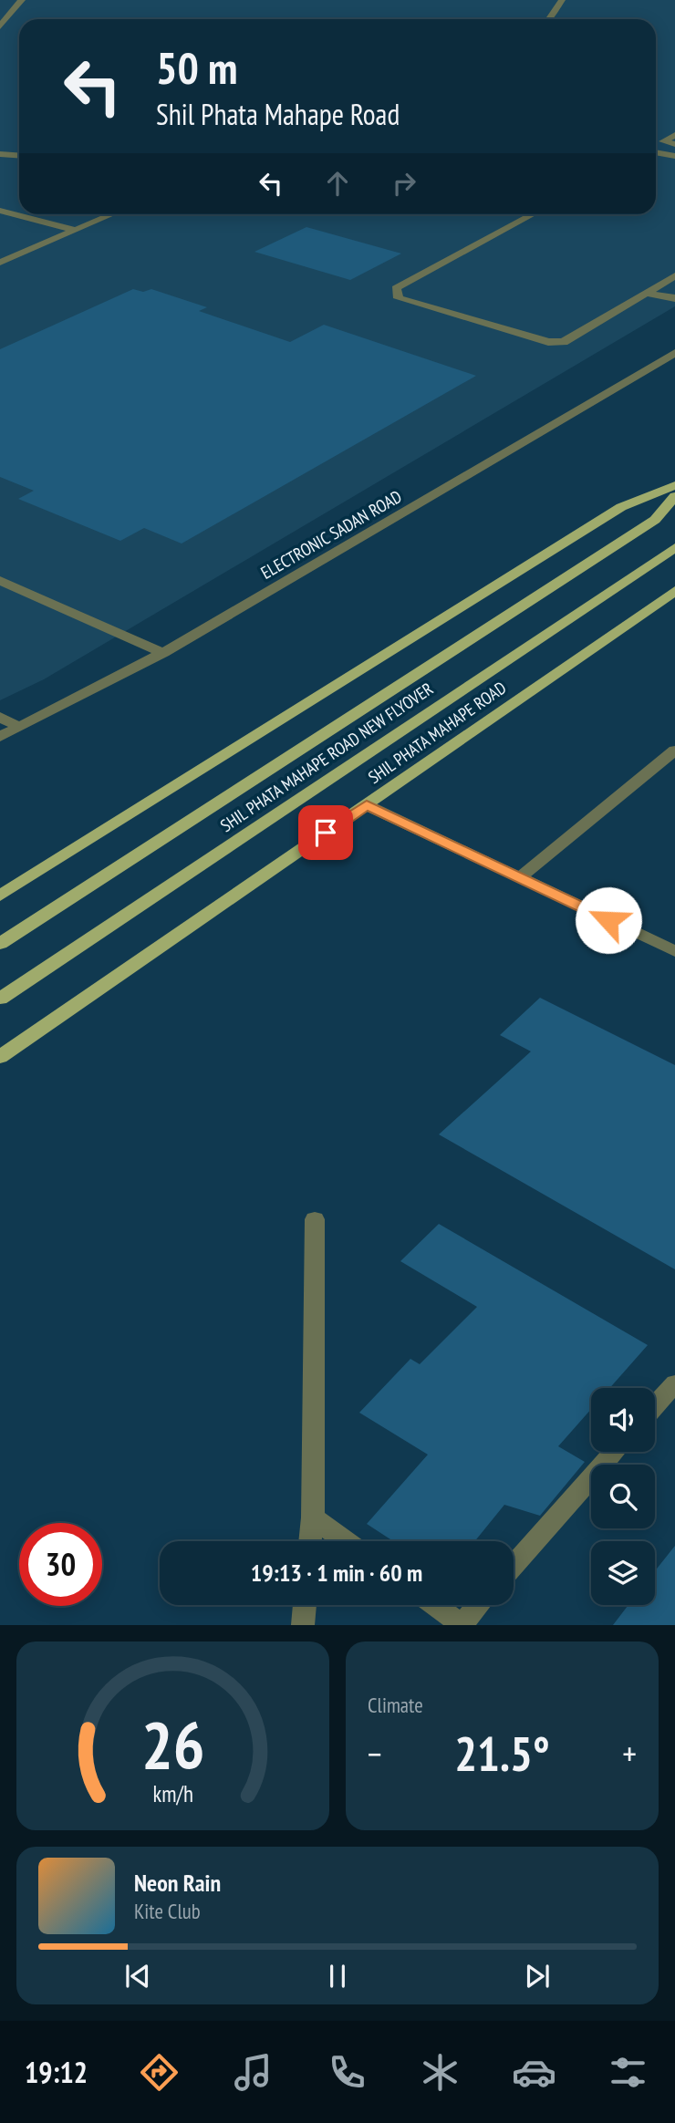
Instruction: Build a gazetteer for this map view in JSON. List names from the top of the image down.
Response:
{
  "streets": {
    "main road": ["SHIL PHATA MAHAPE ROAD", "SHIL PHATA MAHAPE ROAD NEW FLYOVER"],
    "street": ["ELECTRONIC SADAN ROAD"]
  },
  "page": {
    "turn": ["50 m", "Shil Phata Mahape Road"],
    "limit": "30",
    "trip": "19:13 · 1 min · 60 m",
    "tile": "Climate",
    "heat": ["−", "21.5°", "+"],
    "song": ["Neon Rain", "Kite Club"],
    "tabs": "19:12",
    "gauge": ["26", "km/h"]
  }
}
